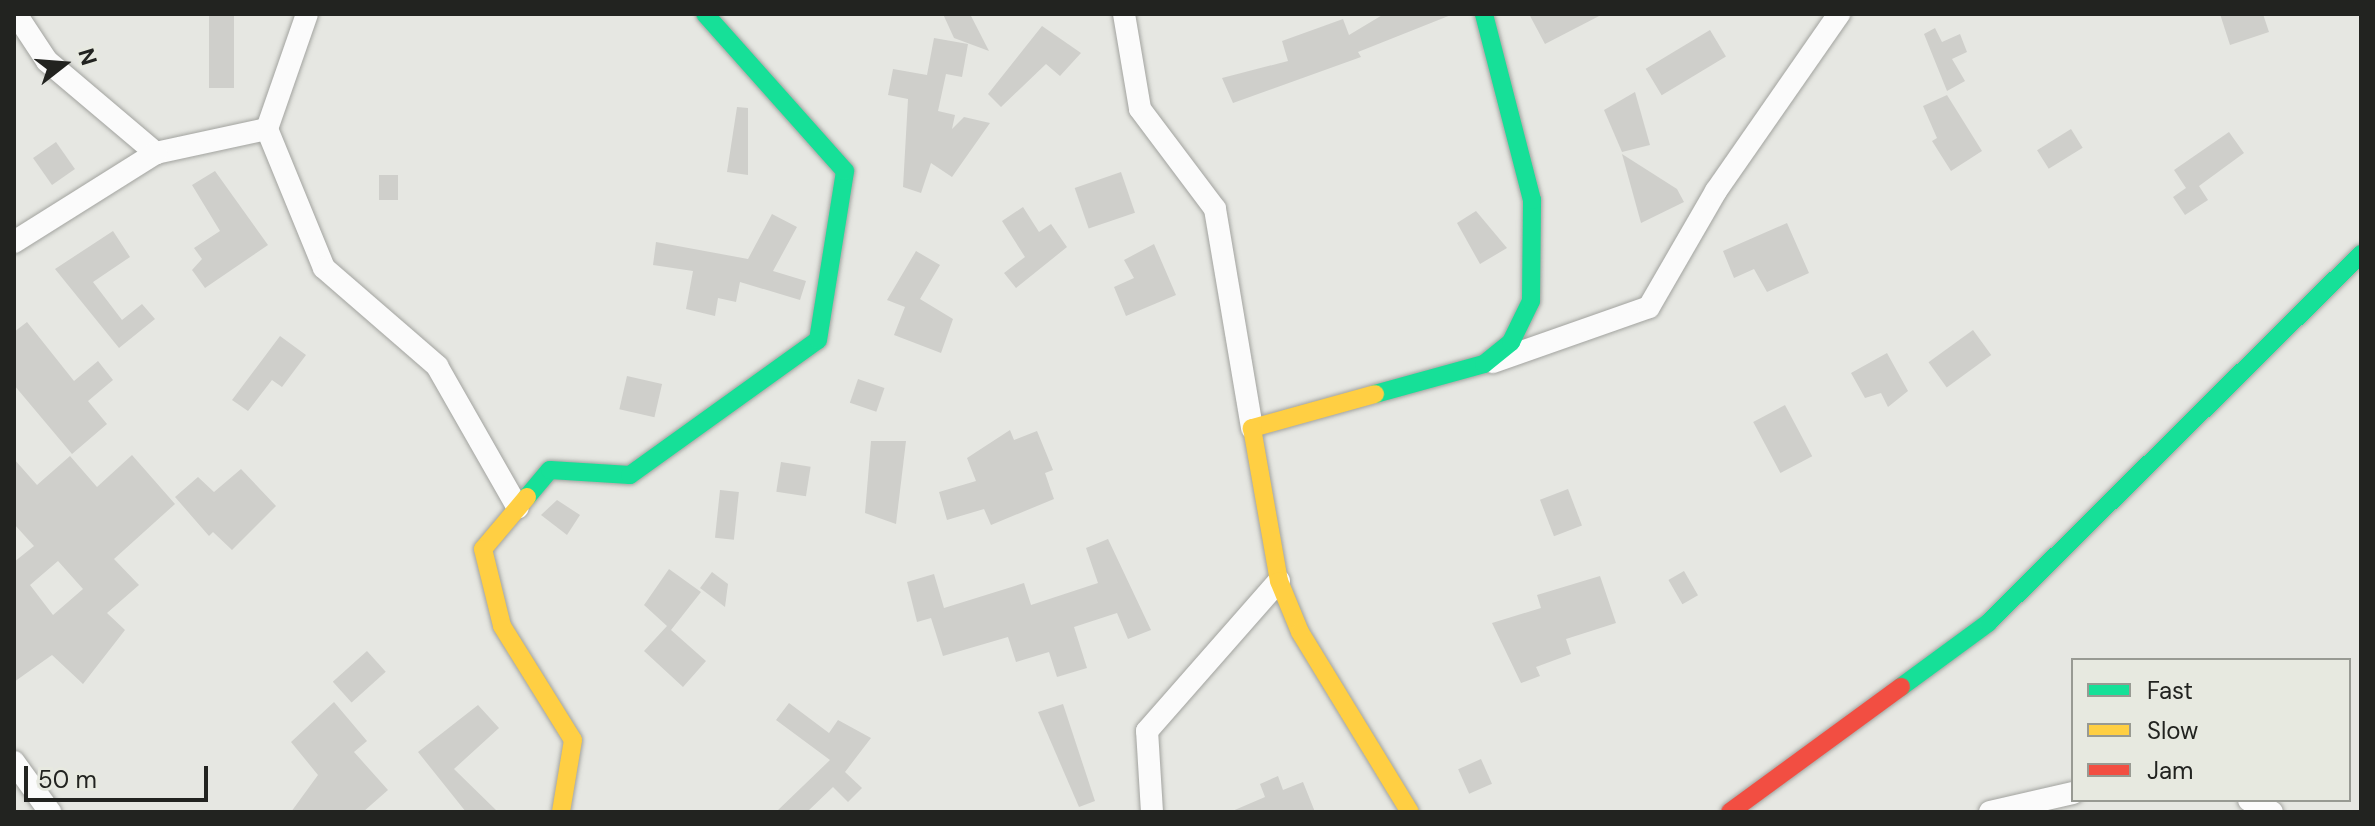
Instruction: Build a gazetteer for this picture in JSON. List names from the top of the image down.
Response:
{
  "legend": ["Fast", "Slow", "Jam"],
  "scale_bar": "50 m",
  "north": "right"
}
